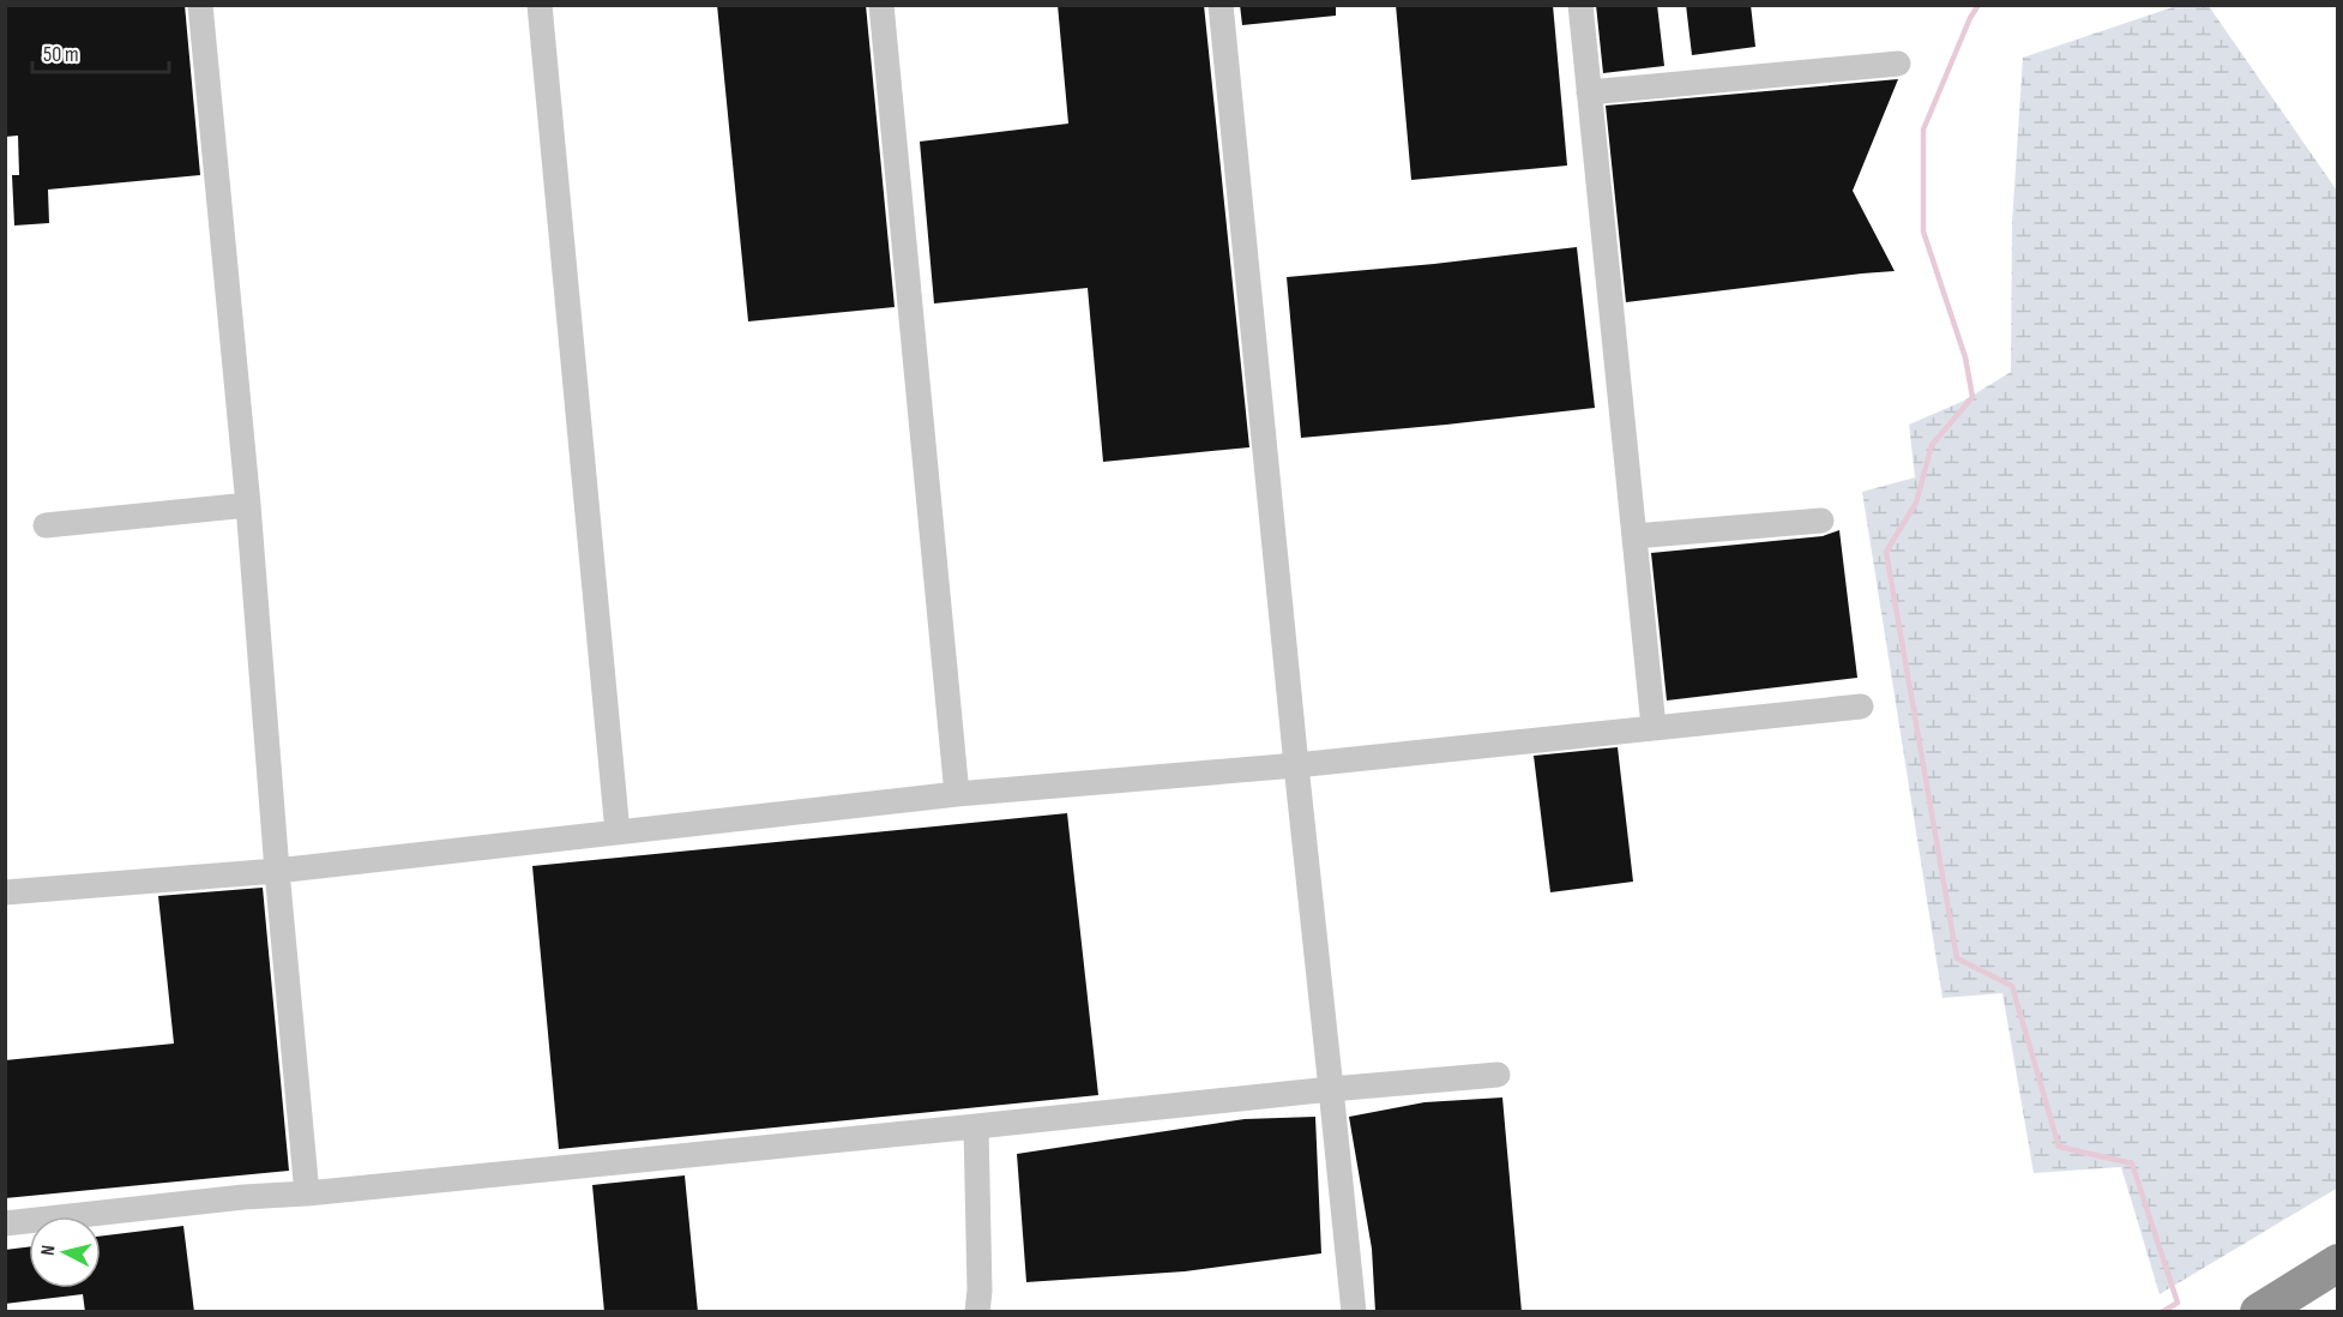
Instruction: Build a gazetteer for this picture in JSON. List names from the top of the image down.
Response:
{
  "scale_bar": "50 m",
  "north": "left"
}
